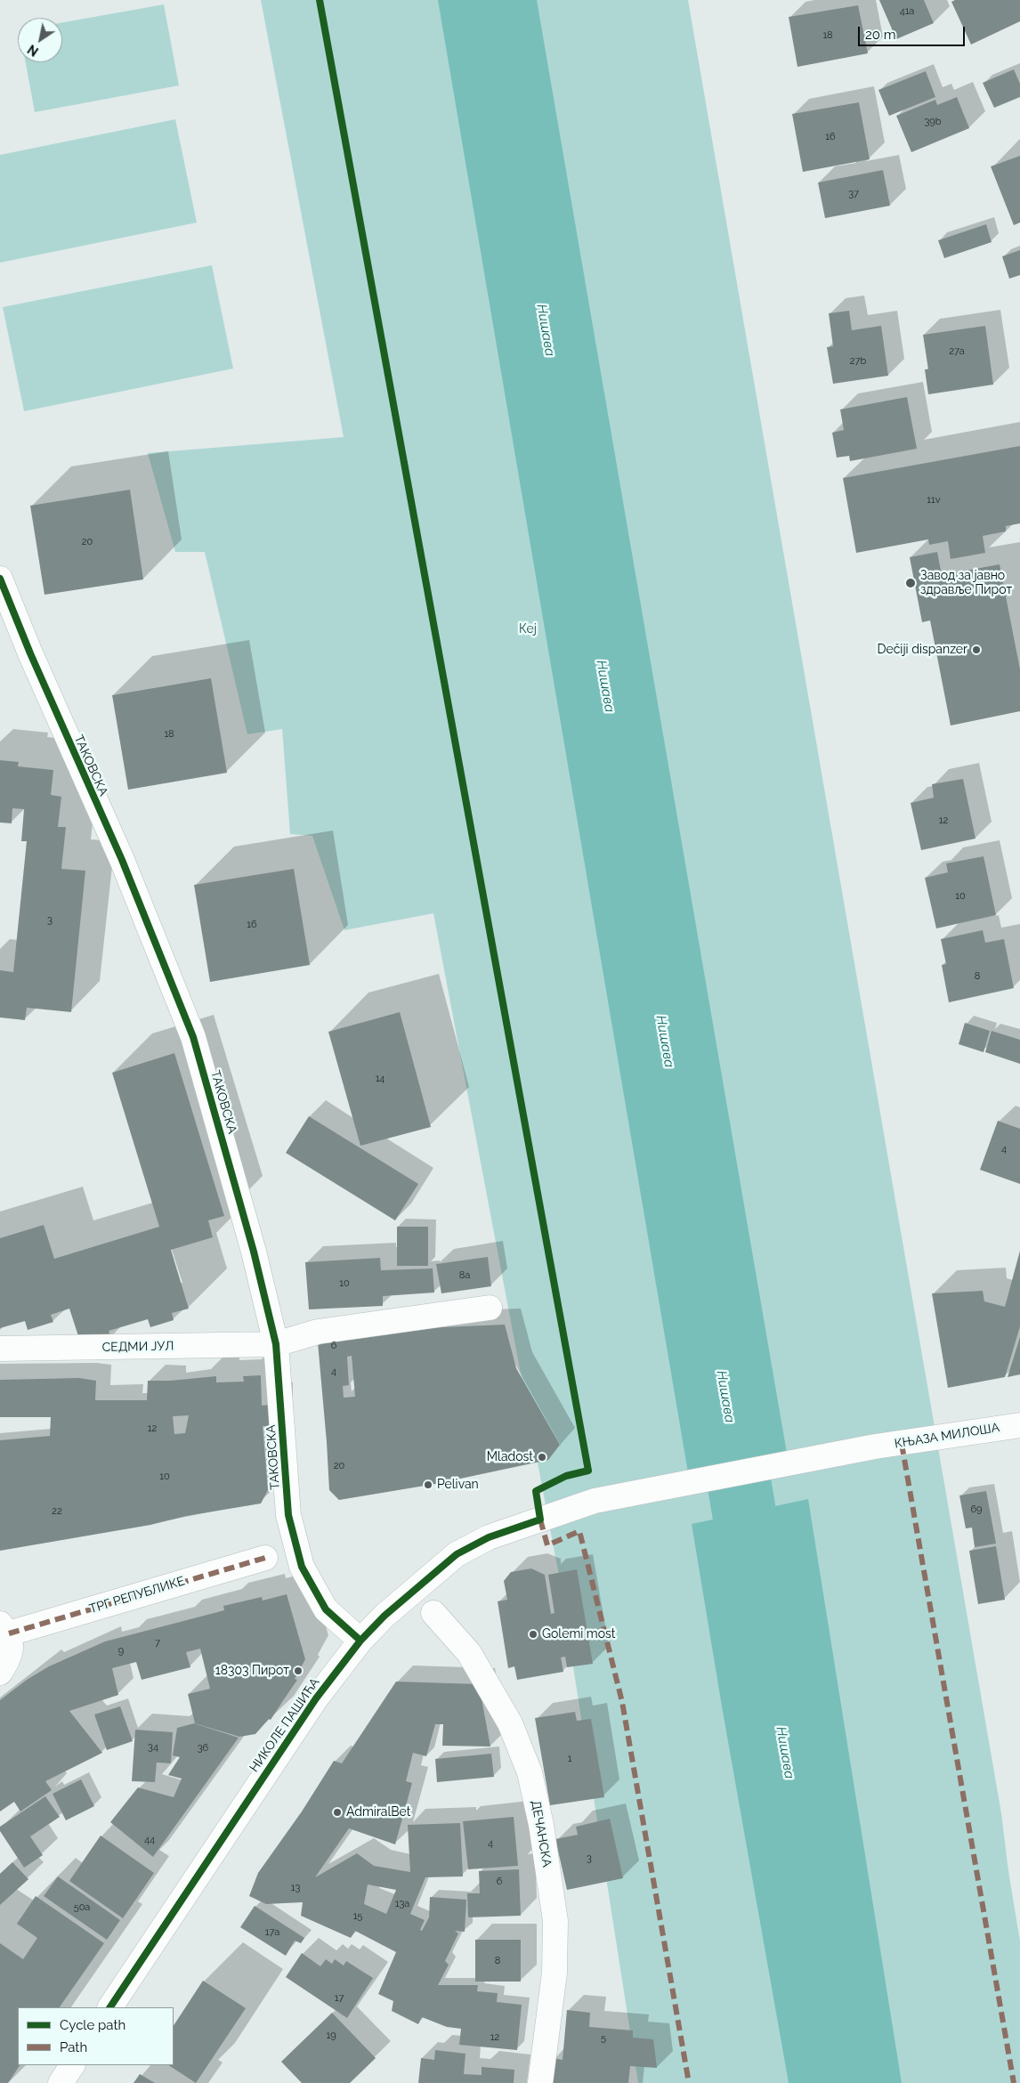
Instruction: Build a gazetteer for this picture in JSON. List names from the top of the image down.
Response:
{
  "streets": {
    "street": [
      "ТАКОВСКА",
      "СЕДМИ ЈУЛ",
      "КЊАЗА МИЛОША",
      "ТРГ РЕПУБЛИКЕ",
      "НИКОЛЕ ПАШИЋА",
      "ДЕЧАНСКА"
    ]
  },
  "crossings": [
    ["ТАКОВСКА", "СЕДМИ ЈУЛ"],
    ["ТАКОВСКА", "НИКОЛЕ ПАШИЋА"],
    ["КЊАЗА МИЛОША", "НИКОЛЕ ПАШИЋА"]
  ],
  "water": ["Нишава"],
  "parks": ["Кеј"],
  "places": [
    "Завод за јавно здравље Пирот",
    "Dečiji dispanzer",
    "Mladost",
    "Pelivan",
    "Golemi most",
    "18303 Пирот",
    "AdmiralBet"
  ],
  "house_numbers": [
    "41a",
    "18",
    "39b",
    "16",
    "37",
    "27a",
    "27b",
    "11v",
    "20",
    "18",
    "12",
    "10",
    "3",
    "16",
    "8",
    "14",
    "4",
    "8a",
    "10",
    "6",
    "4",
    "12",
    "20",
    "10",
    "69",
    "22",
    "7",
    "9",
    "34",
    "36",
    "1",
    "44",
    "4",
    "3",
    "6",
    "13",
    "13a",
    "50a",
    "15",
    "17a",
    "8",
    "17",
    "19",
    "12",
    "5"
  ],
  "legend": ["Cycle path", "Path"],
  "scale_bar": "20 m",
  "north": "bottom left"
}
